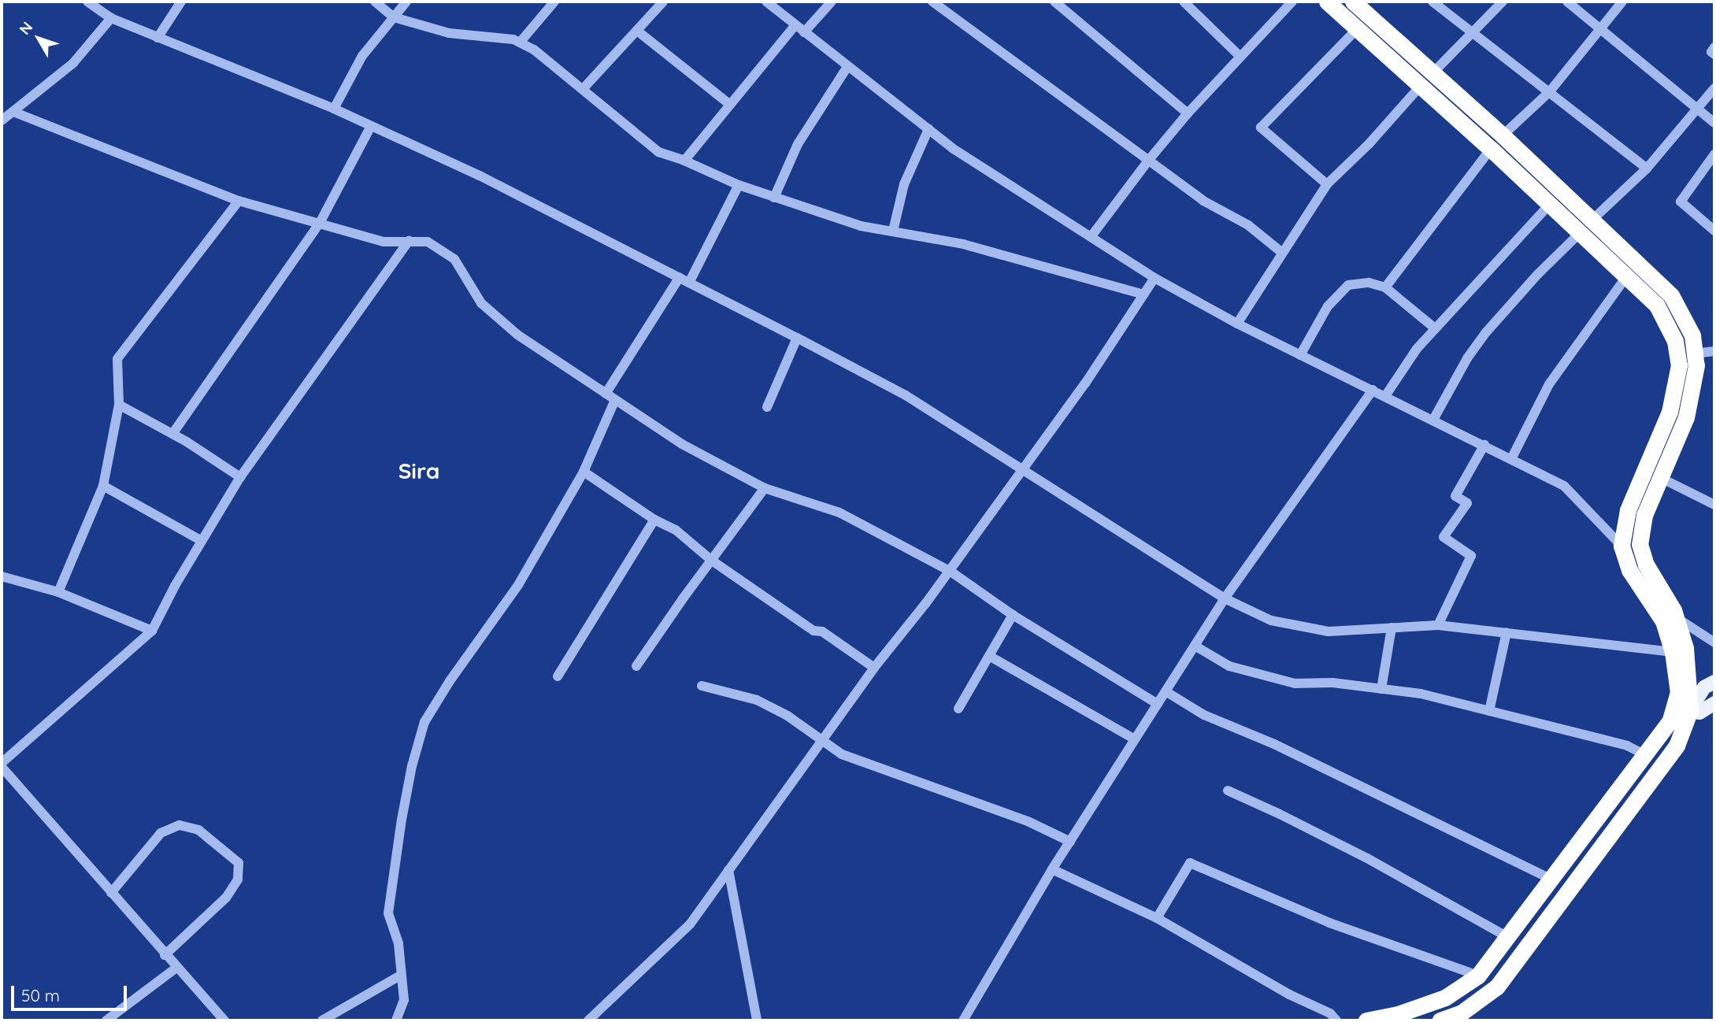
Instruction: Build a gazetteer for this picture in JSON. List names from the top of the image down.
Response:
{
  "districts": ["Sira"],
  "scale_bar": "50 m",
  "north": "top left"
}
